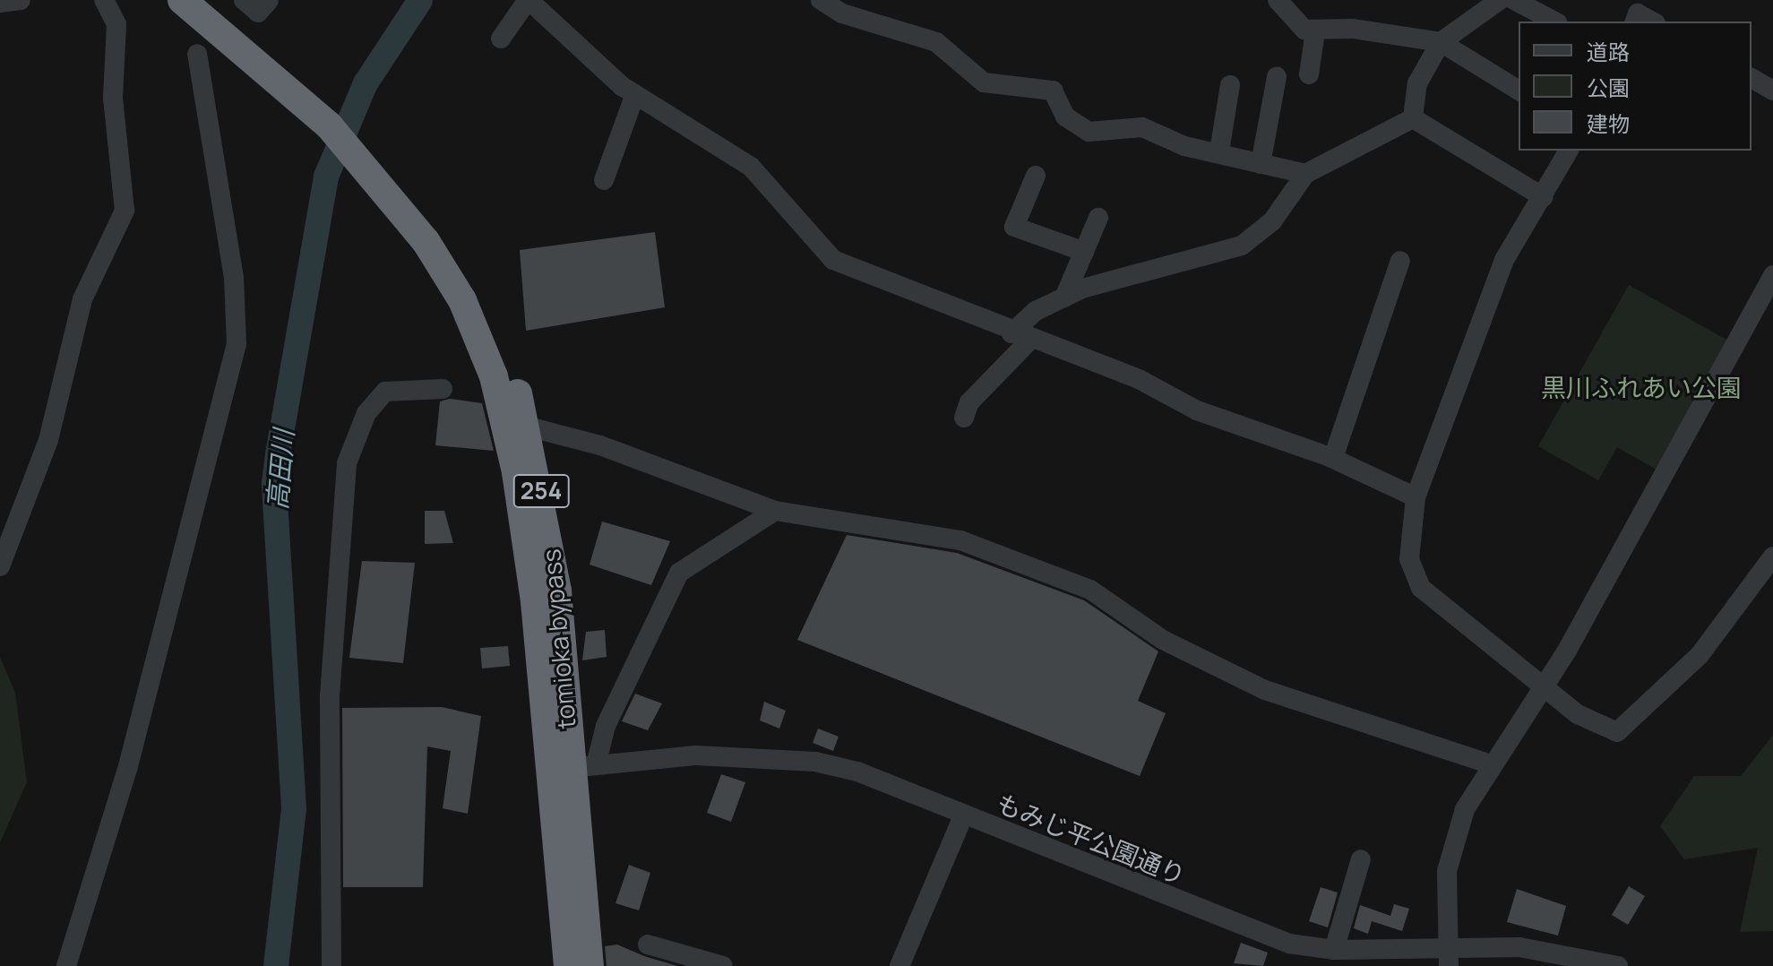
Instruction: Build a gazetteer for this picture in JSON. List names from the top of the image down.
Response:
{
  "streets": {
    "highway": ["254", "tomioka bypass"],
    "street": ["もみじ平公園通り"]
  },
  "crossings": [
    ["tomioka bypass", "もみじ平公園通り"]
  ],
  "water": ["高田川"],
  "parks": ["黒川ふれあい公園"],
  "legend": ["道路", "公園", "建物"]
}
